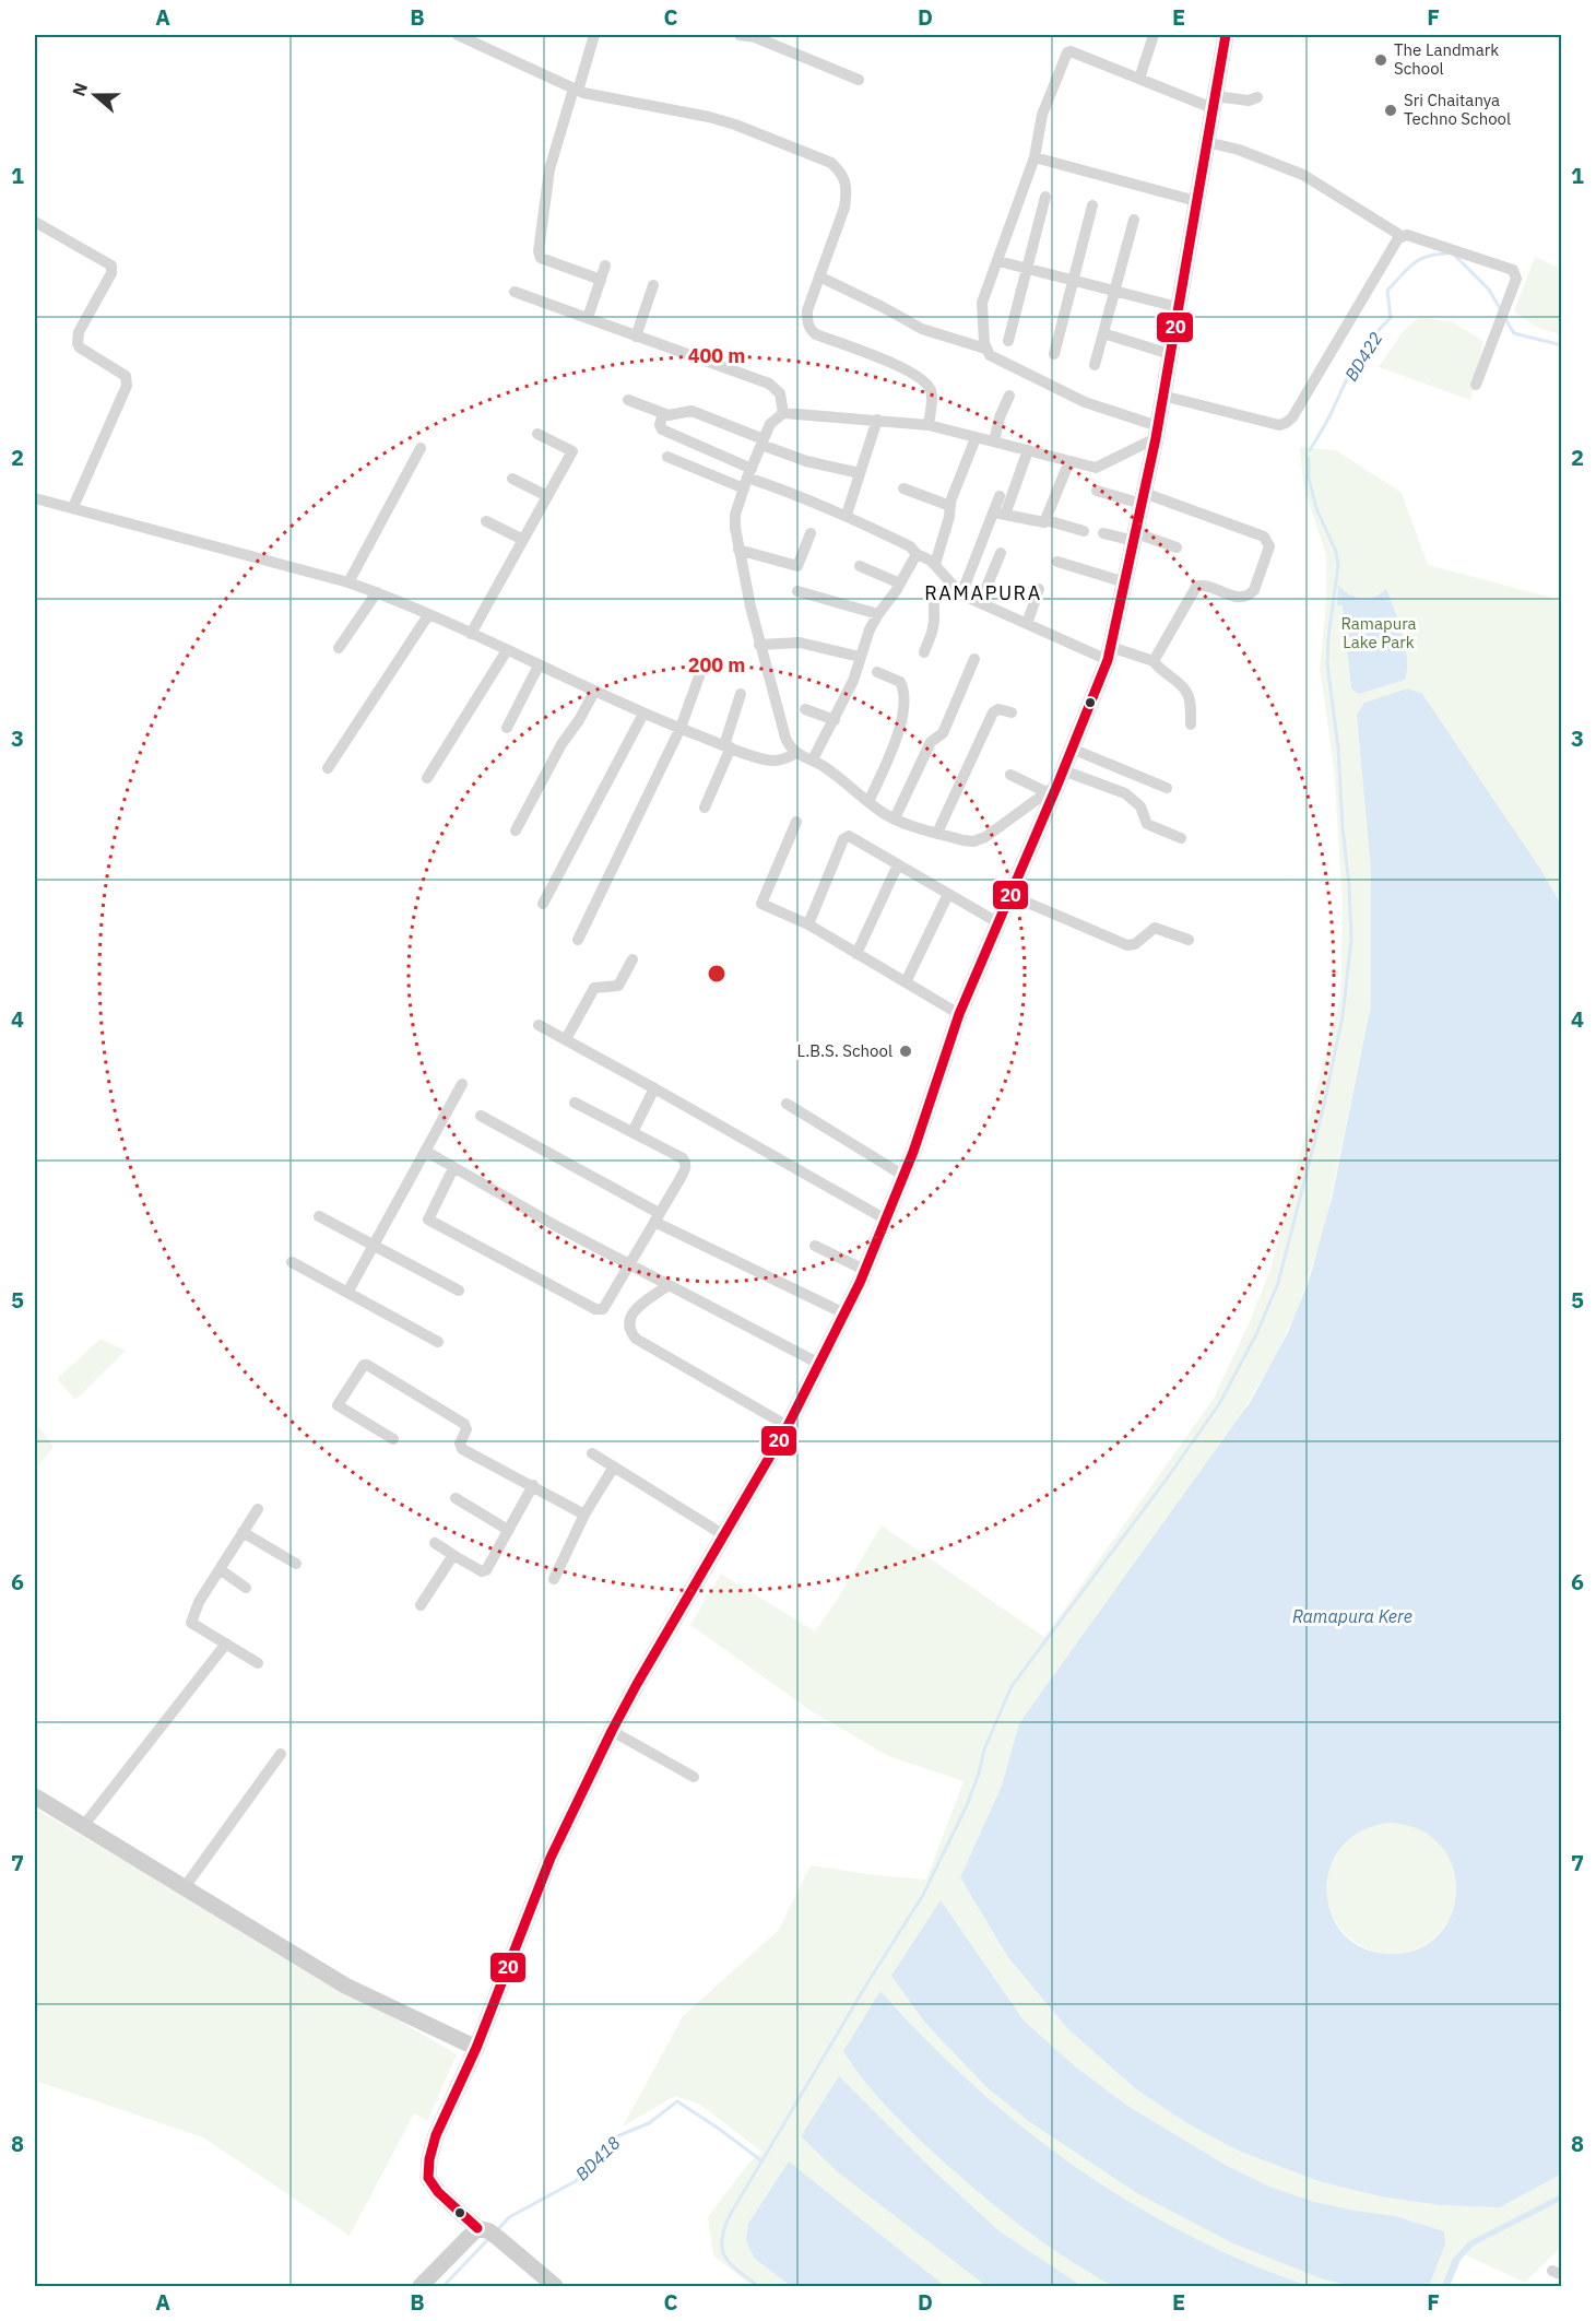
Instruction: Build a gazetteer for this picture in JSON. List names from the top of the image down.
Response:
{
  "districts": ["RAMAPURA"],
  "water": ["BD422", "Ramapura Kere", "BD418"],
  "parks": ["Ramapura Lake Park"],
  "places": ["The Landmark School", "Sri Chaitanya Techno School", "L.B.S. School"],
  "lines": ["transit line 20"],
  "north": "left",
  "grid": {
    "columns": [
      "A",
      "B",
      "C",
      "D",
      "E",
      "F"
    ],
    "rows": [
      "1",
      "2",
      "3",
      "4",
      "5",
      "6",
      "7",
      "8"
    ]
  },
  "rings": ["400 m", "200 m"]
}
